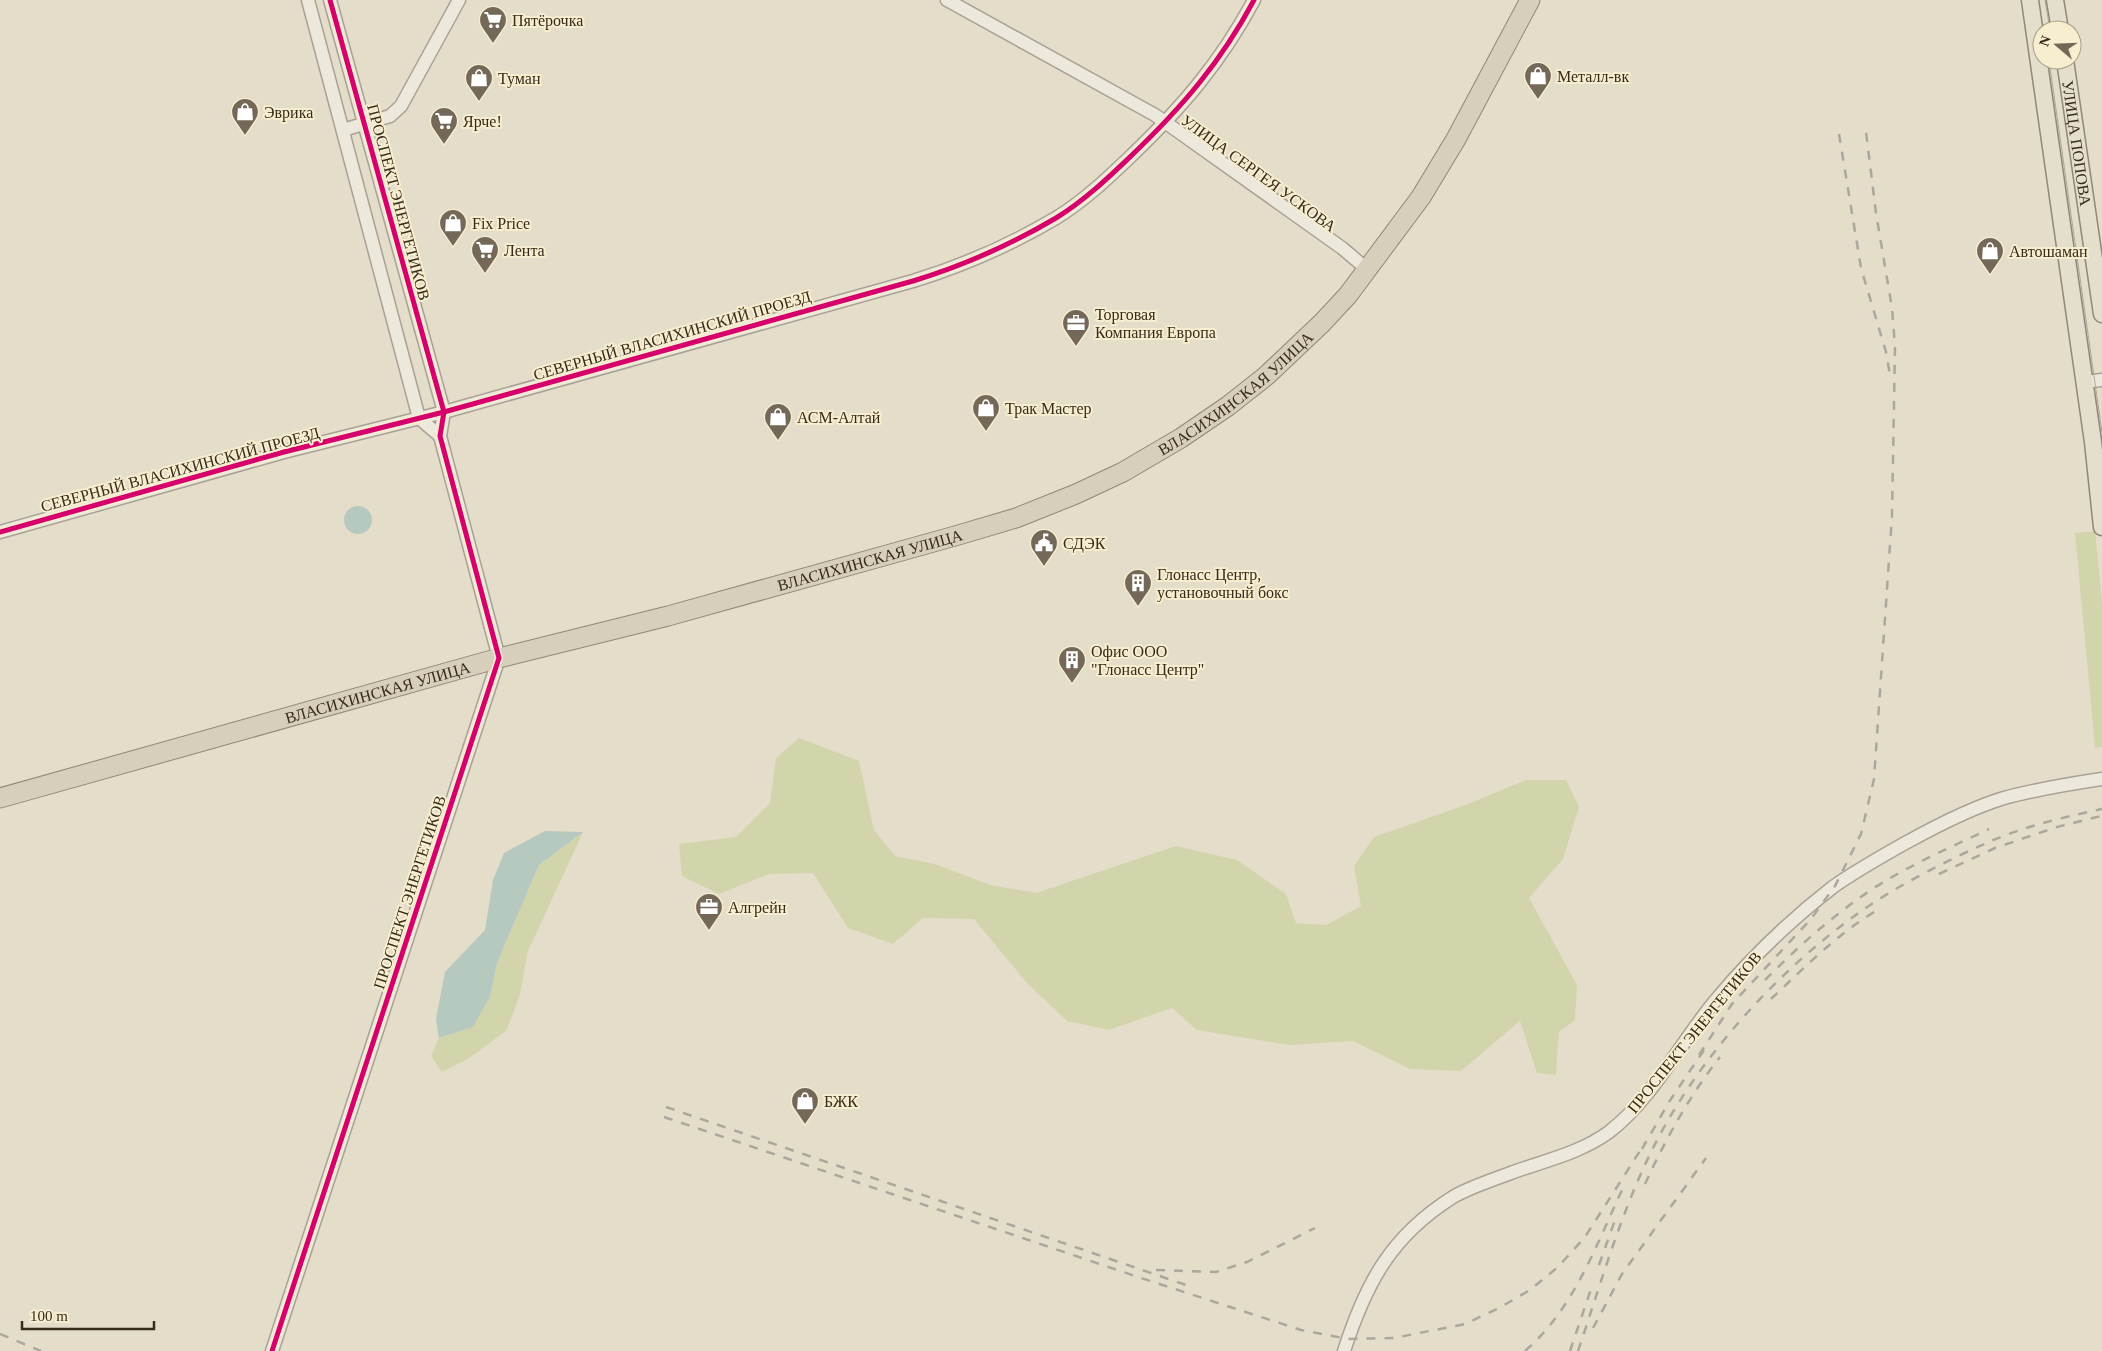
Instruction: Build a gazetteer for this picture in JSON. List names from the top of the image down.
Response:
{
  "streets": {
    "highway": ["ВЛАСИХИНСКАЯ УЛИЦА"],
    "main road": ["УЛИЦА ПОПОВА"],
    "street": ["УЛИЦА СЕРГЕЯ УСКОВА", "ПРОСПЕКТ ЭНЕРГЕТИКОВ", "СЕВЕРНЫЙ ВЛАСИХИНСКИЙ ПРОЕЗД"]
  },
  "crossings": [
    ["УЛИЦА СЕРГЕЯ УСКОВА", "СЕВЕРНЫЙ ВЛАСИХИНСКИЙ ПРОЕЗД"],
    ["УЛИЦА СЕРГЕЯ УСКОВА", "ВЛАСИХИНСКАЯ УЛИЦА"],
    ["ПРОСПЕКТ ЭНЕРГЕТИКОВ", "СЕВЕРНЫЙ ВЛАСИХИНСКИЙ ПРОЕЗД"],
    ["ПРОСПЕКТ ЭНЕРГЕТИКОВ", "ВЛАСИХИНСКАЯ УЛИЦА"]
  ],
  "places": {
    "supermarket": ["Пятёрочка", "Ярче!", "Лента"],
    "shop": [
      "Металл-вк",
      "Туман",
      "Эврика",
      "Fix Price",
      "Автошаман",
      "Трак Мастер",
      "АСМ-Алтай",
      "БЖК"
    ],
    "office": ["Торговая Компания Европа", "Алгрейн"],
    "public building": ["СДЭК"],
    "building": ["Глонасс Центр, установочный бокс", "Офис ООО \"Глонасс Центр\""]
  },
  "scale_bar": "100 m",
  "north": "left"
}
